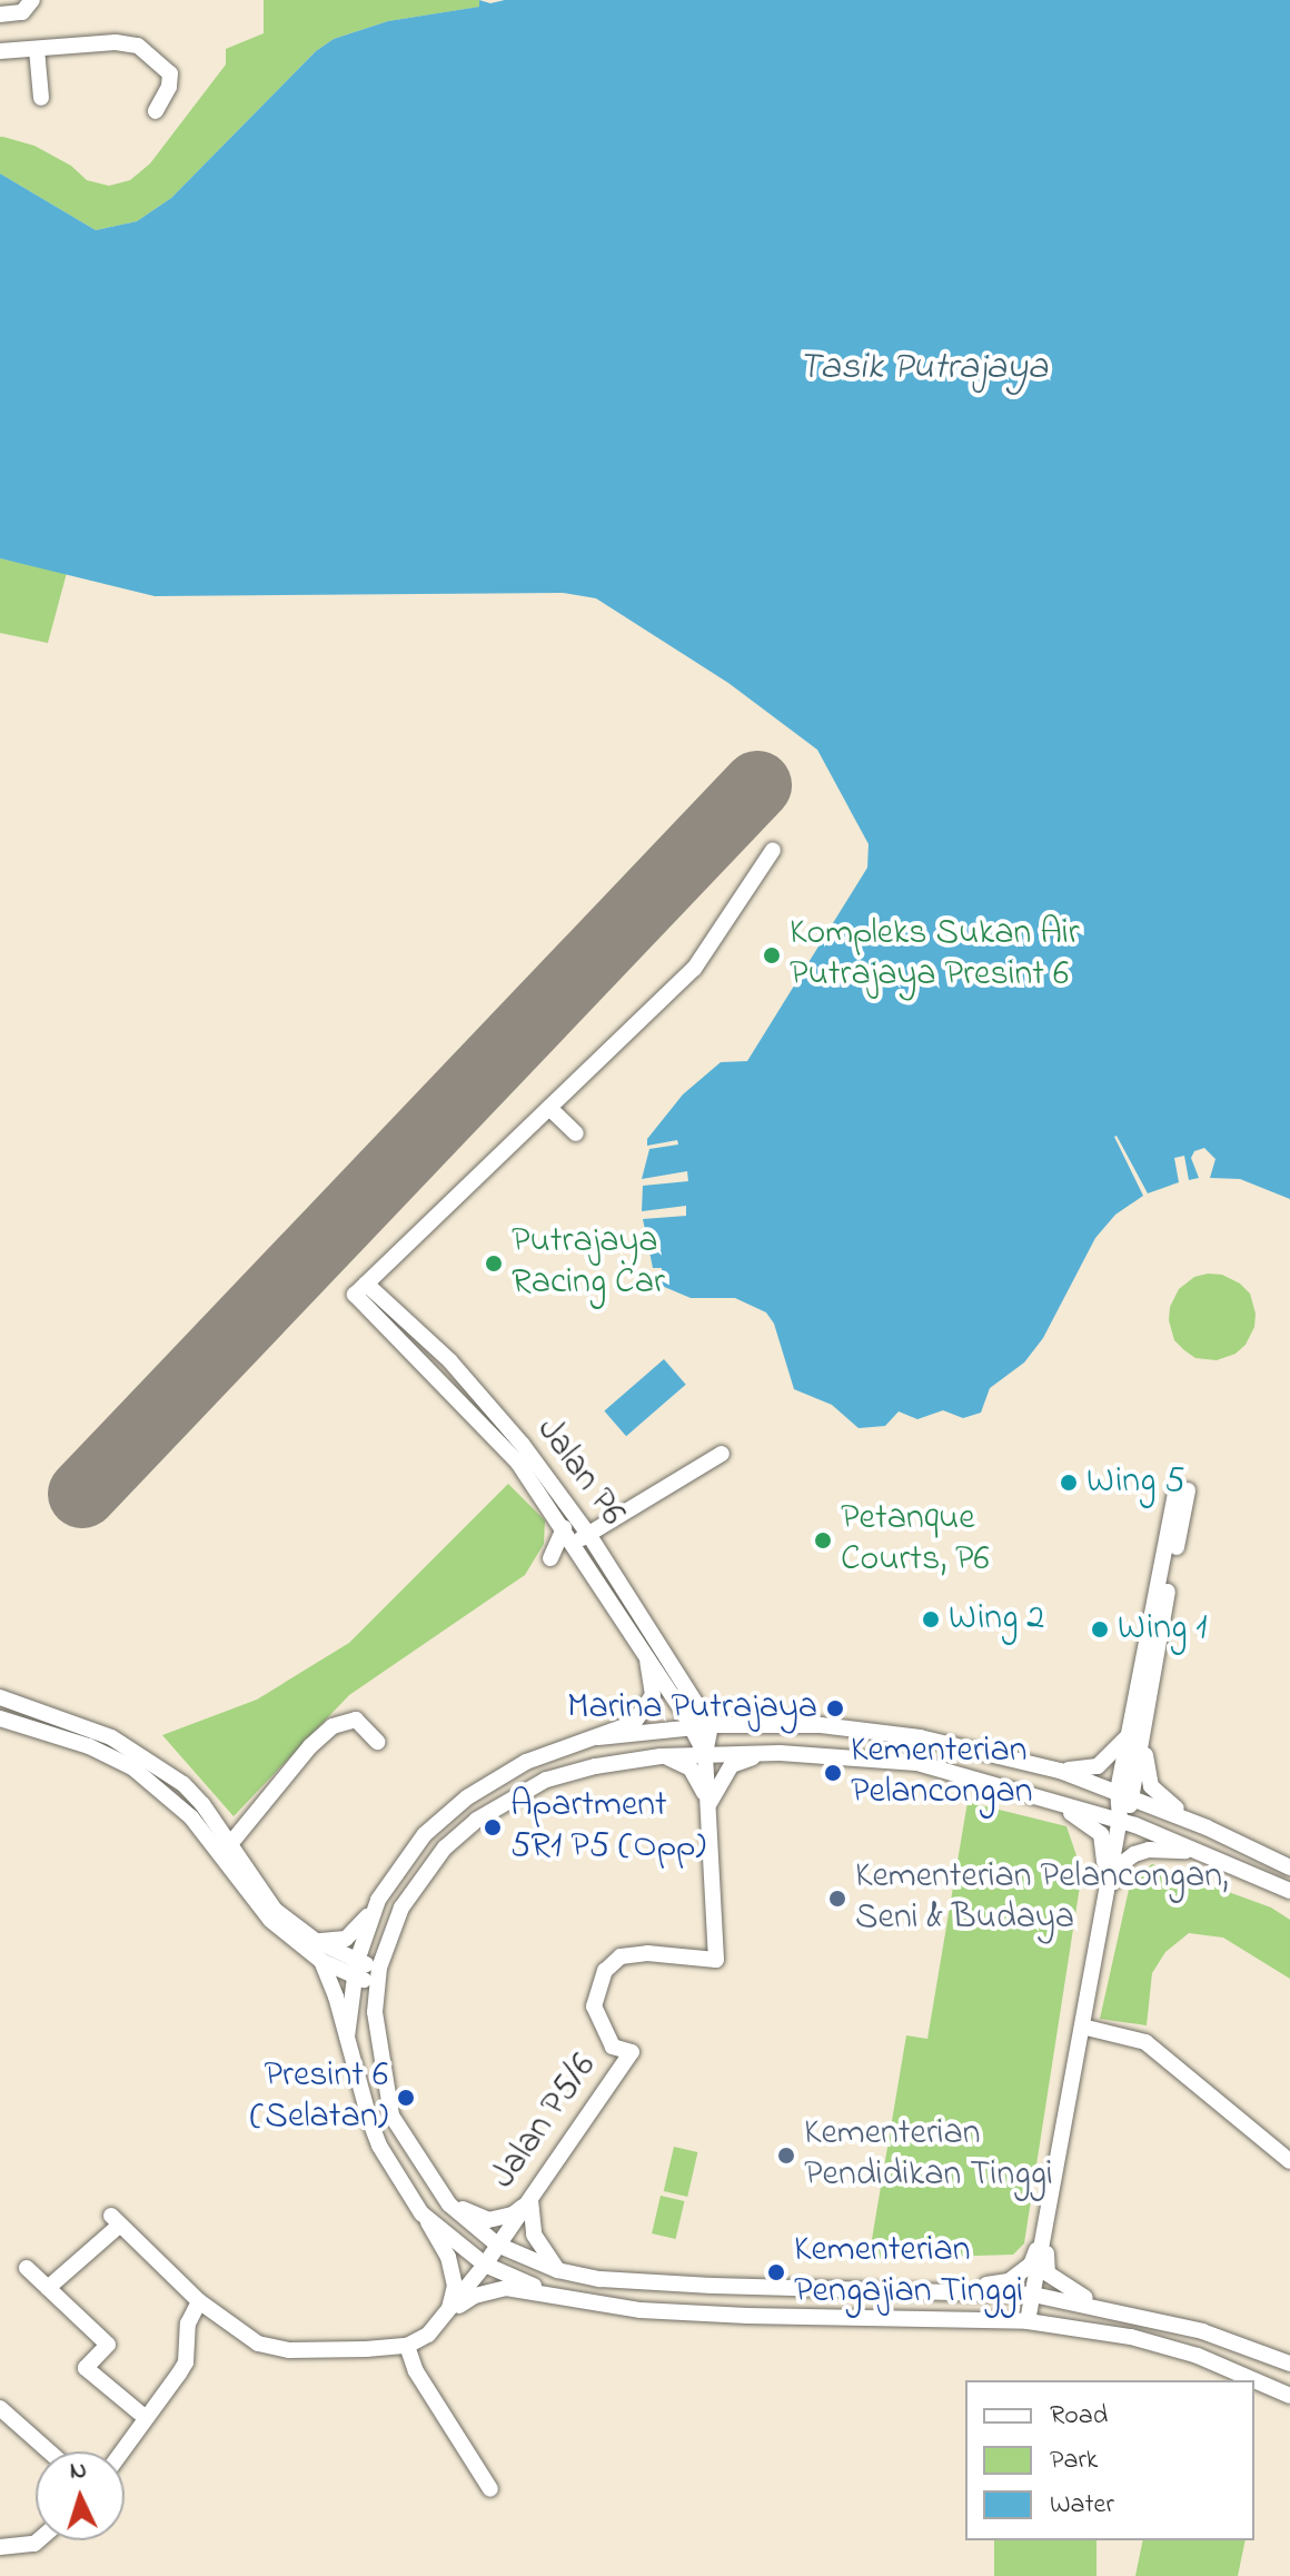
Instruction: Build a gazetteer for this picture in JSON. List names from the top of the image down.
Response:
{
  "streets": {
    "street": ["Jalan P6", "Jalan P5/6"]
  },
  "crossings": [
    ["Jalan P6", "Jalan P5/6"]
  ],
  "water": ["Tasik Putrajaya"],
  "places": [
    "Kompleks Sukan Air Putrajaya Presint 6",
    "Putrajaya Racing Car",
    "Wing 5",
    "Petanque Courts, P6",
    "Wing 2",
    "Wing 1",
    "Marina Putrajaya",
    "Kementerian Pelancongan",
    "Apartment 5R1 P5 (Opp)",
    "Kementerian Pelancongan, Seni & Budaya",
    "Presint 6 (Selatan)",
    "Kementerian Pendidikan Tinggi",
    "Kementerian Pengajian Tinggi"
  ],
  "legend": ["Road", "Park", "Water"],
  "north": "top"
}
